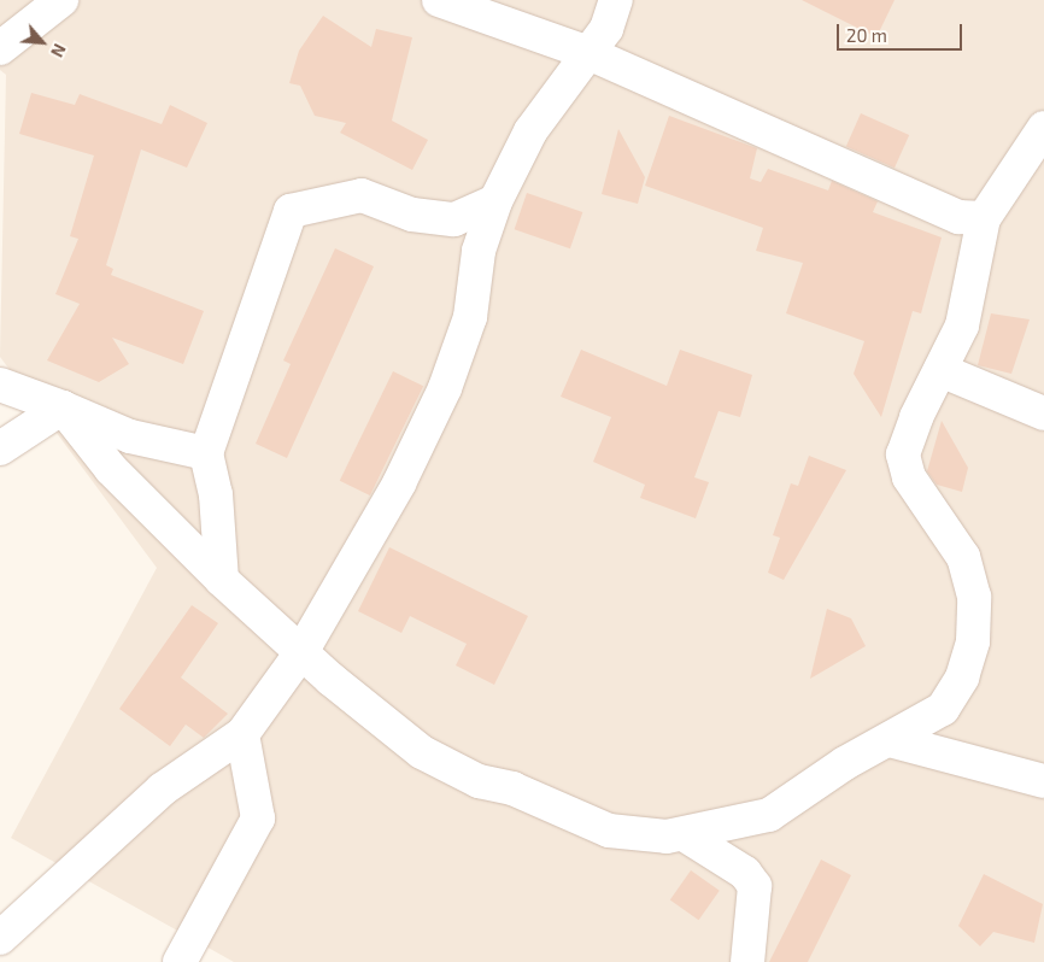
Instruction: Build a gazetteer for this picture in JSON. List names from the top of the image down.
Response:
{
  "scale_bar": "20 m",
  "north": "bottom right"
}
